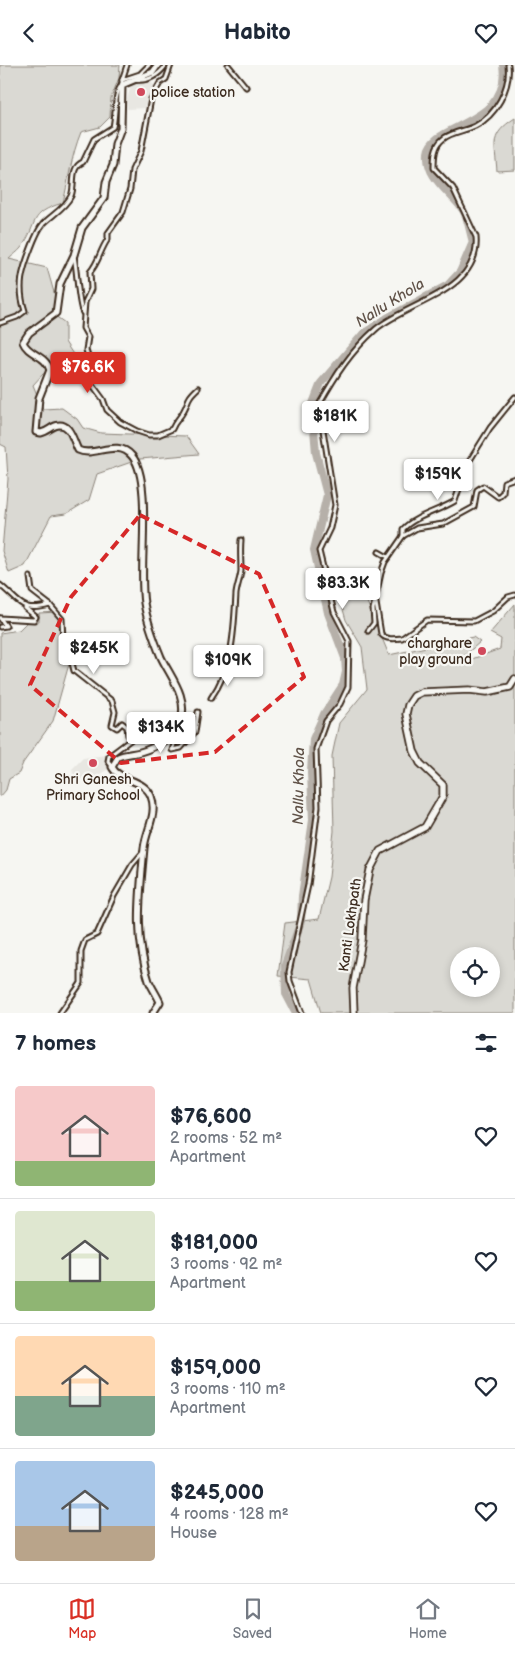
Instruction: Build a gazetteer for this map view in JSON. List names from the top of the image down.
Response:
{
  "streets": {
    "main road": ["Kanti Lokhpath"]
  },
  "water": ["Nallu Khola"],
  "places": ["police station", "charghare play ground", "Shri Ganesh Primary School"],
  "page": {
    "header": "Habito",
    "price": [
      "$76.6K",
      "$181K",
      "$159K",
      "$83.3K",
      "$245K",
      "$109K",
      "$134K"
    ],
    "heading": "7 homes",
    "list": [
      {
        "name": "$76,600",
        "note": "2 rooms · 52 m² · Apartment"
      },
      {
        "name": "$181,000",
        "note": "3 rooms · 92 m² · Apartment"
      },
      {
        "name": "$159,000",
        "note": "3 rooms · 110 m² · Apartment"
      },
      {
        "name": "$245,000",
        "note": "4 rooms · 128 m² · House"
      }
    ],
    "tabs": ["Map", "Saved", "Home"]
  }
}
